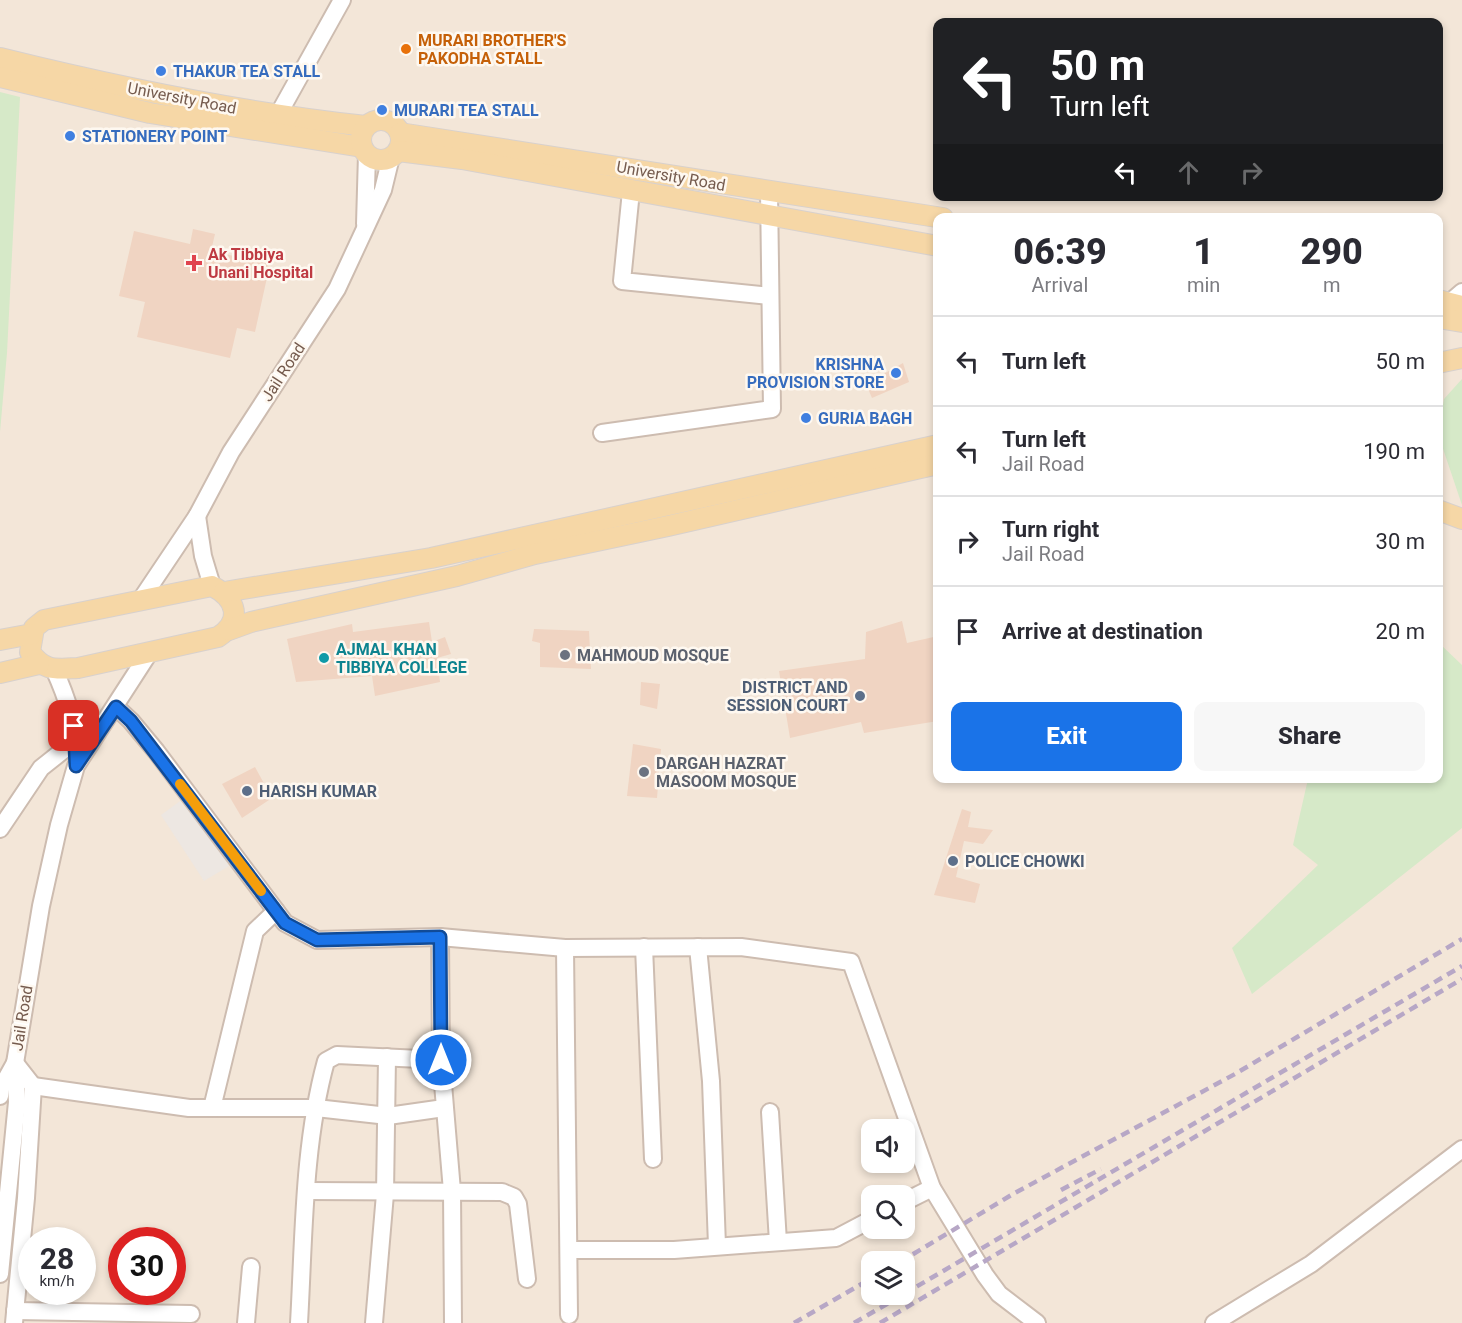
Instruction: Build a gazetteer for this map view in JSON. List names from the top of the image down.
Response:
{
  "streets": {
    "main road": ["University Road"],
    "street": ["Jail Road"]
  },
  "crossings": [
    ["University Road", "Jail Road"]
  ],
  "places": {
    "other": [
      "MURARI BROTHER'S PAKODHA STALL",
      "THAKUR TEA STALL",
      "MURARI TEA STALL",
      "STATIONERY POINT",
      "KRISHNA PROVISION STORE",
      "GURIA BAGH",
      "MAHMOUD MOSQUE",
      "AJMAL KHAN TIBBIYA COLLEGE",
      "DISTRICT AND SESSION COURT",
      "DARGAH HAZRAT MASOOM MOSQUE",
      "HARISH KUMAR",
      "POLICE CHOWKI"
    ],
    "health": ["Ak Tibbiya Unani Hospital"]
  },
  "page": {
    "turn": ["50 m", "Turn left"],
    "eta": [
      "06:39",
      "Arrival",
      "1",
      "min",
      "290",
      "m"
    ],
    "list": [
      {
        "name": "Turn left",
        "value": "50 m"
      },
      {
        "name": "Turn left",
        "note": "Jail Road",
        "value": "190 m"
      },
      {
        "name": "Turn right",
        "note": "Jail Road",
        "value": "30 m"
      },
      {
        "name": "Arrive at destination",
        "value": "20 m"
      }
    ],
    "buttons": ["Exit", "Share"],
    "speed": "28 km/h",
    "limit": "30"
  }
}
